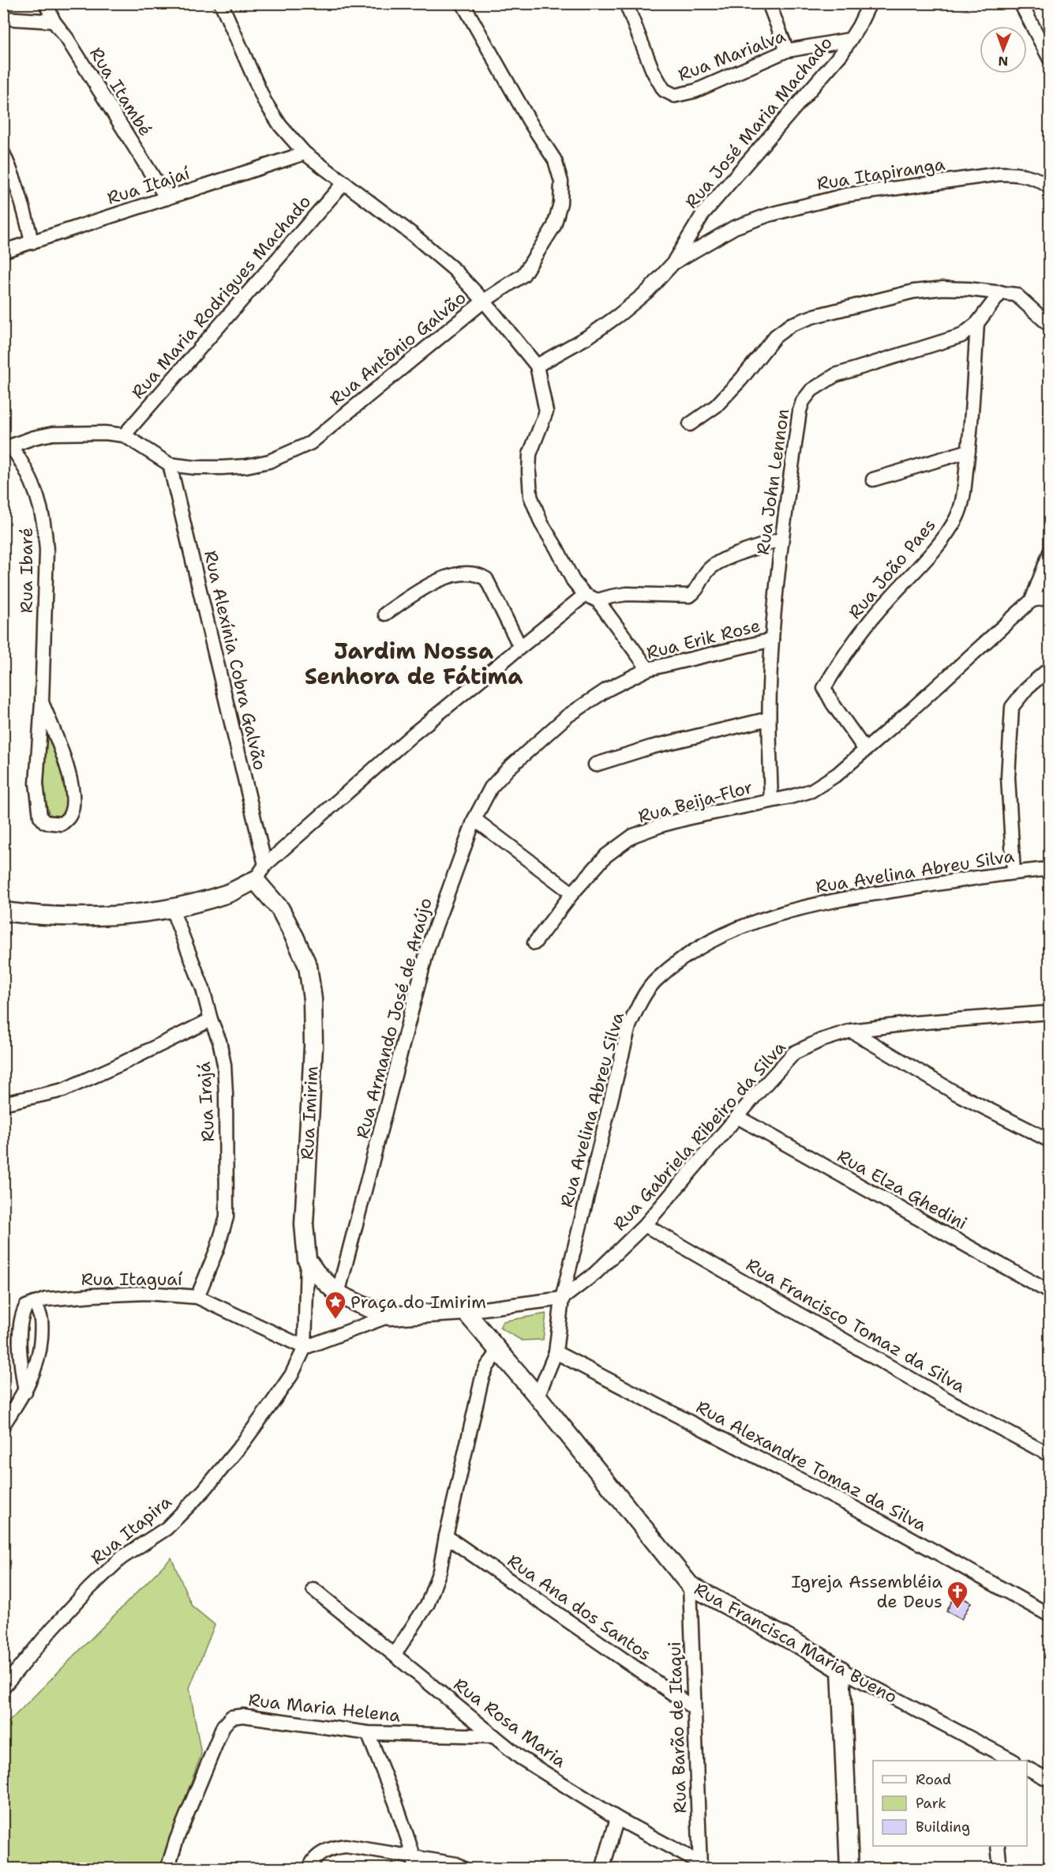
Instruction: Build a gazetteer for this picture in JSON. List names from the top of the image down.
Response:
{
  "streets": {
    "street": [
      "Rua Marialva",
      "Rua Itambé",
      "Rua José Maria Machado",
      "Rua Itapiranga",
      "Rua Itajaí",
      "Rua Maria Rodrigues Machado",
      "Rua Antônio Galvão",
      "Rua John Lennon",
      "Rua João Paes",
      "Rua Ibaré",
      "Rua Erik Rose",
      "Rua Alexínia Cobra Galvão",
      "Rua Beija-Flor",
      "Rua Avelina Abreu Silva",
      "Rua Armando José de Araújo",
      "Rua Irajá",
      "Rua Imirim",
      "Rua Gabriela Ribeiro da Silva",
      "Rua Elza Ghedini",
      "Rua Itaguaí",
      "Rua Francisco Tomaz da Silva",
      "Rua Alexandre Tomaz da Silva",
      "Rua Itapira",
      "Rua Ana dos Santos",
      "Rua Francisca Maria Bueno",
      "Rua Maria Helena",
      "Rua Rosa Maria",
      "Rua Barão de Itaqui"
    ]
  },
  "crossings": [
    ["Rua Marialva", "Rua José Maria Machado"],
    ["Rua Itambé", "Rua Itajaí"],
    ["Rua José Maria Machado", "Rua Itapiranga"],
    ["Rua Maria Rodrigues Machado", "Rua Antônio Galvão"],
    ["Rua Antônio Galvão", "Rua Ibaré"],
    ["Rua Antônio Galvão", "Rua Alexínia Cobra Galvão"],
    ["Rua John Lennon", "Rua João Paes"],
    ["Rua John Lennon", "Rua Erik Rose"],
    ["Rua John Lennon", "Rua Beija-Flor"],
    ["Rua João Paes", "Rua Beija-Flor"],
    ["Rua Erik Rose", "Rua Armando José de Araújo"],
    ["Rua Avelina Abreu Silva", "Rua Gabriela Ribeiro da Silva"],
    ["Rua Avelina Abreu Silva", "Rua Alexandre Tomaz da Silva"],
    ["Rua Avelina Abreu Silva", "Rua Francisca Maria Bueno"],
    ["Rua Irajá", "Rua Itaguaí"],
    ["Rua Imirim", "Rua Itapira"],
    ["Rua Gabriela Ribeiro da Silva", "Rua Elza Ghedini"],
    ["Rua Gabriela Ribeiro da Silva", "Rua Francisco Tomaz da Silva"],
    ["Rua Itaguaí", "Rua Itapira"],
    ["Rua Ana dos Santos", "Rua Barão de Itaqui"],
    ["Rua Francisca Maria Bueno", "Rua Barão de Itaqui"],
    ["Rua Maria Helena", "Rua Rosa Maria"],
    ["Rua Rosa Maria", "Rua Barão de Itaqui"]
  ],
  "districts": ["Jardim Nossa Senhora de Fátima"],
  "places": {
    "place": ["Praça do Imirim"],
    "church": ["Igreja Assembléia de Deus"]
  },
  "legend": ["Road", "Park", "Building"],
  "north": "bottom"
}
